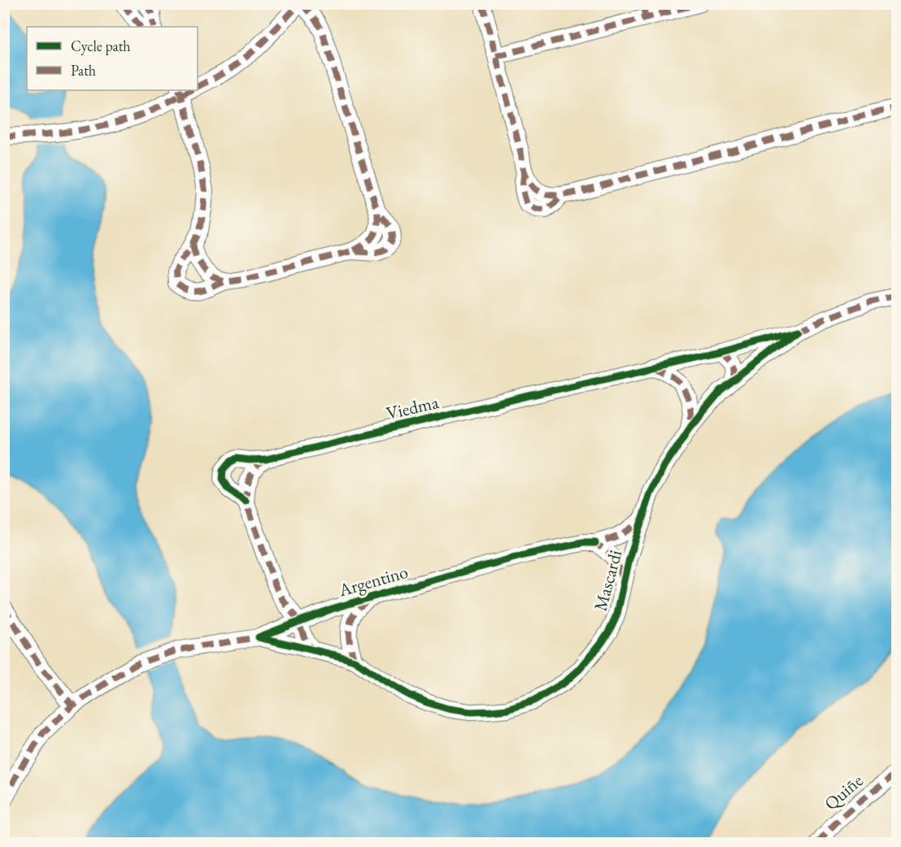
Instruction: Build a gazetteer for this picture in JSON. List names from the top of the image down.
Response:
{
  "streets": {
    "street": [
      "Viedma",
      "Argentino",
      "Mascardi",
      "Quiñe"
    ]
  },
  "crossings": [
    ["Viedma", "Mascardi"],
    ["Argentino", "Mascardi"]
  ],
  "legend": ["Cycle path", "Path"]
}
